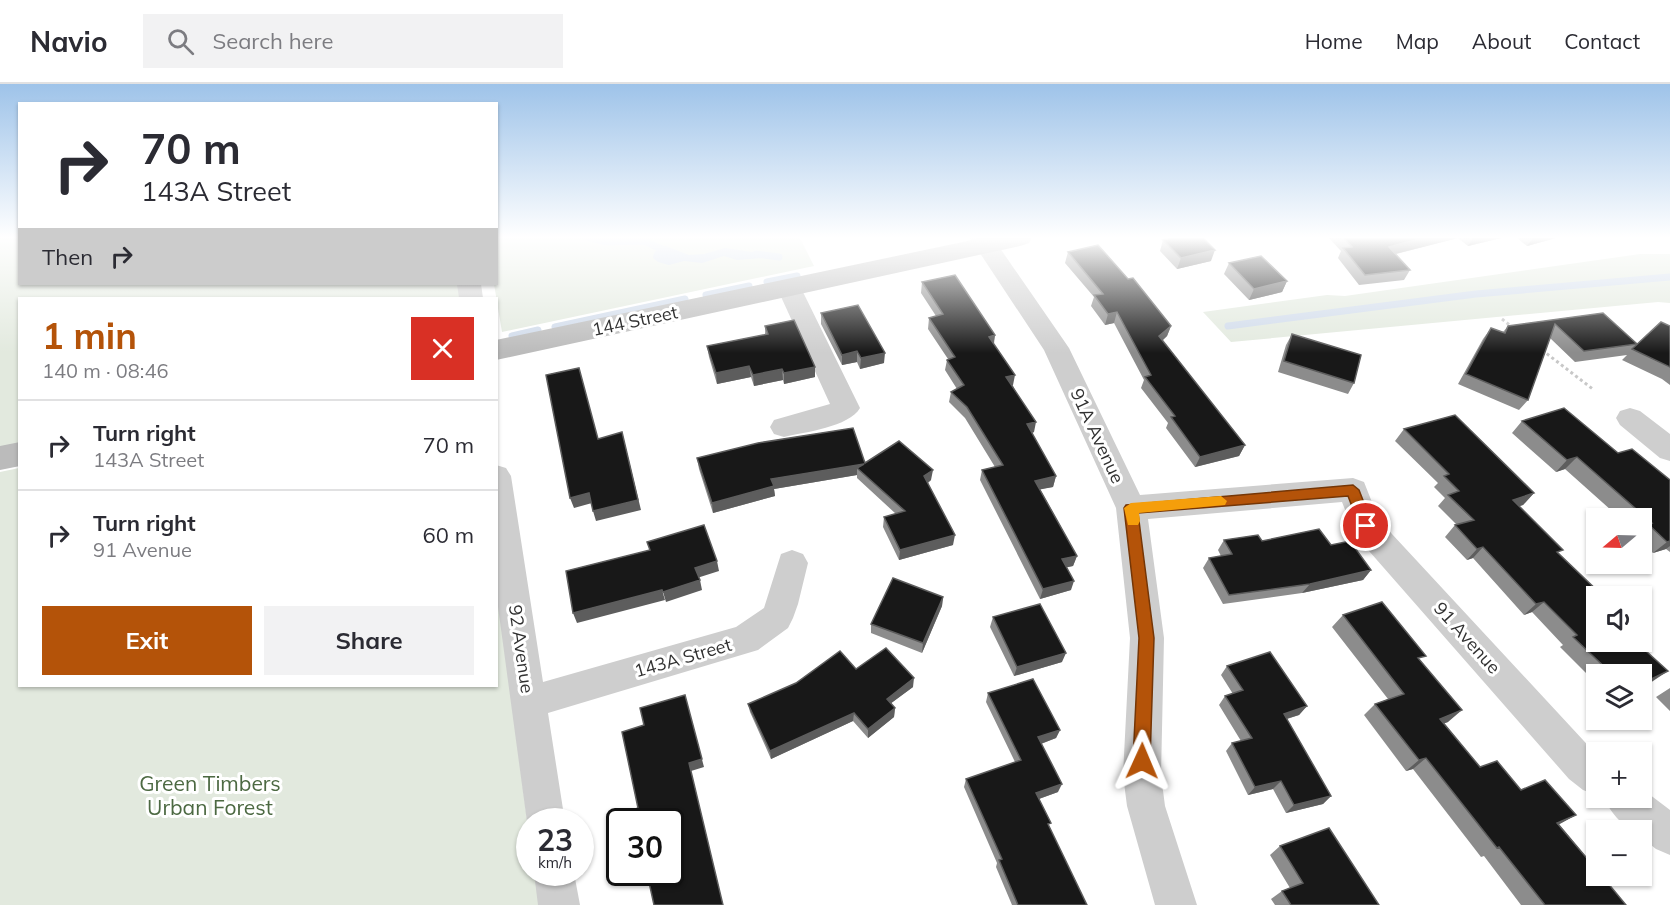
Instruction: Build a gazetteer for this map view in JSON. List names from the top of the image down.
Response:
{
  "streets": {
    "main road": ["144 Street"],
    "street": [
      "91A Avenue",
      "91 Avenue",
      "92 Avenue",
      "143A Street"
    ]
  },
  "crossings": [
    ["91A Avenue", "91 Avenue"],
    ["92 Avenue", "143A Street"]
  ],
  "parks": ["Green Timbers Urban Forest"],
  "north": "left",
  "page": {
    "header": "Navio",
    "search": "Search here",
    "nav": [
      "Home",
      "Map",
      "About",
      "Contact"
    ],
    "turn": ["70 m", "143A Street"],
    "then": "Then",
    "heading": ["1 min", "140 m · 08:46"],
    "list": [
      {
        "name": "Turn right",
        "note": "143A Street",
        "value": "70 m"
      },
      {
        "name": "Turn right",
        "note": "91 Avenue",
        "value": "60 m"
      }
    ],
    "map_buttons": ["+", "−"],
    "buttons": ["Exit", "Share"],
    "speed": "23 km/h",
    "limit": "30"
  }
}
